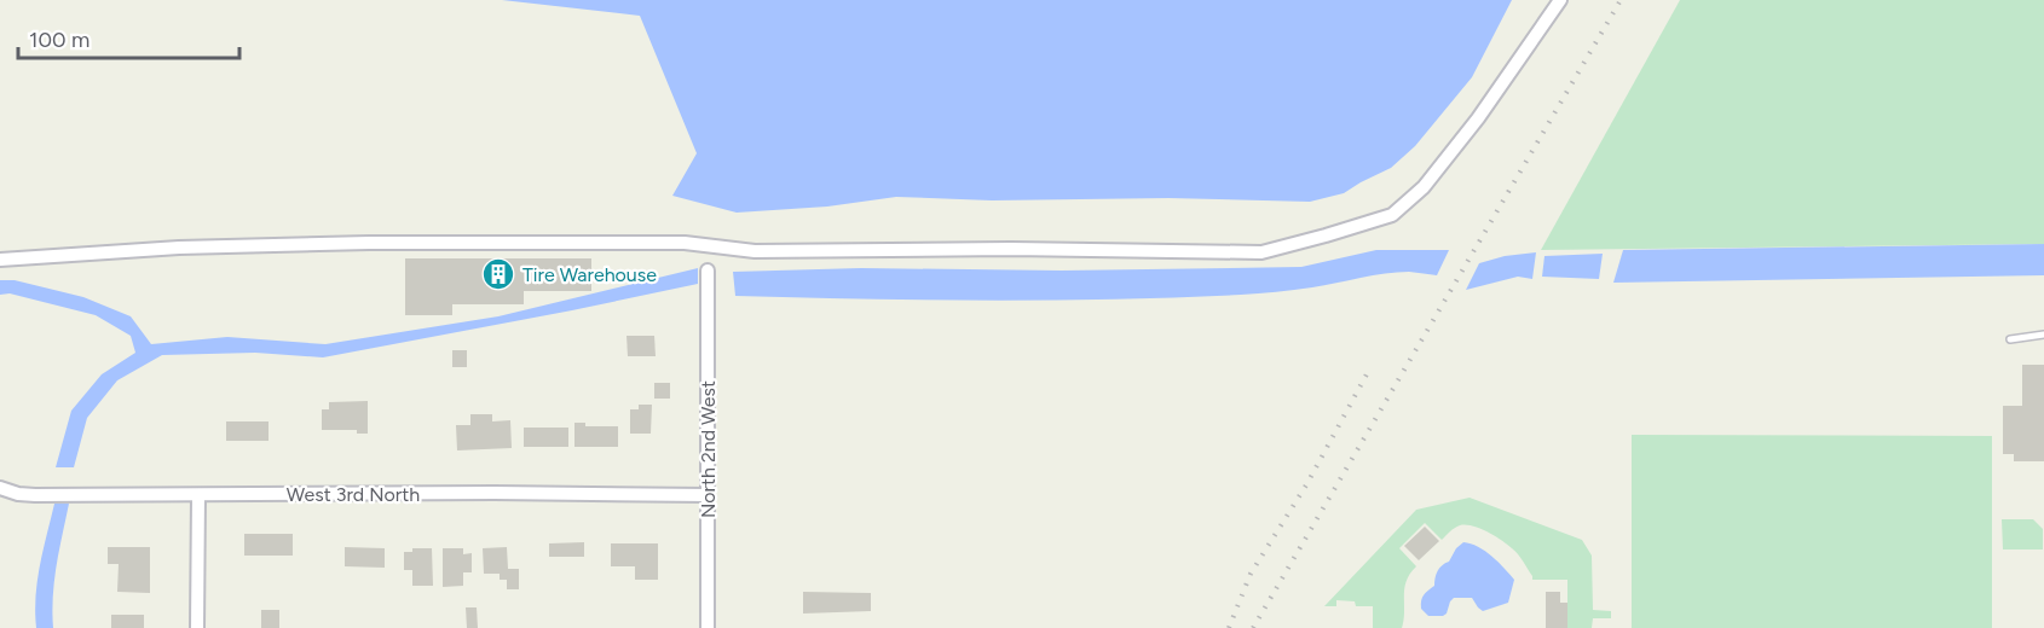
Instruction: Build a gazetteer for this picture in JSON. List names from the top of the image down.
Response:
{
  "streets": {
    "street": ["North 2nd West", "West 3rd North"]
  },
  "crossings": [
    ["North 2nd West", "West 3rd North"]
  ],
  "places": {
    "building": ["Tire Warehouse"]
  },
  "scale_bar": "100 m"
}
